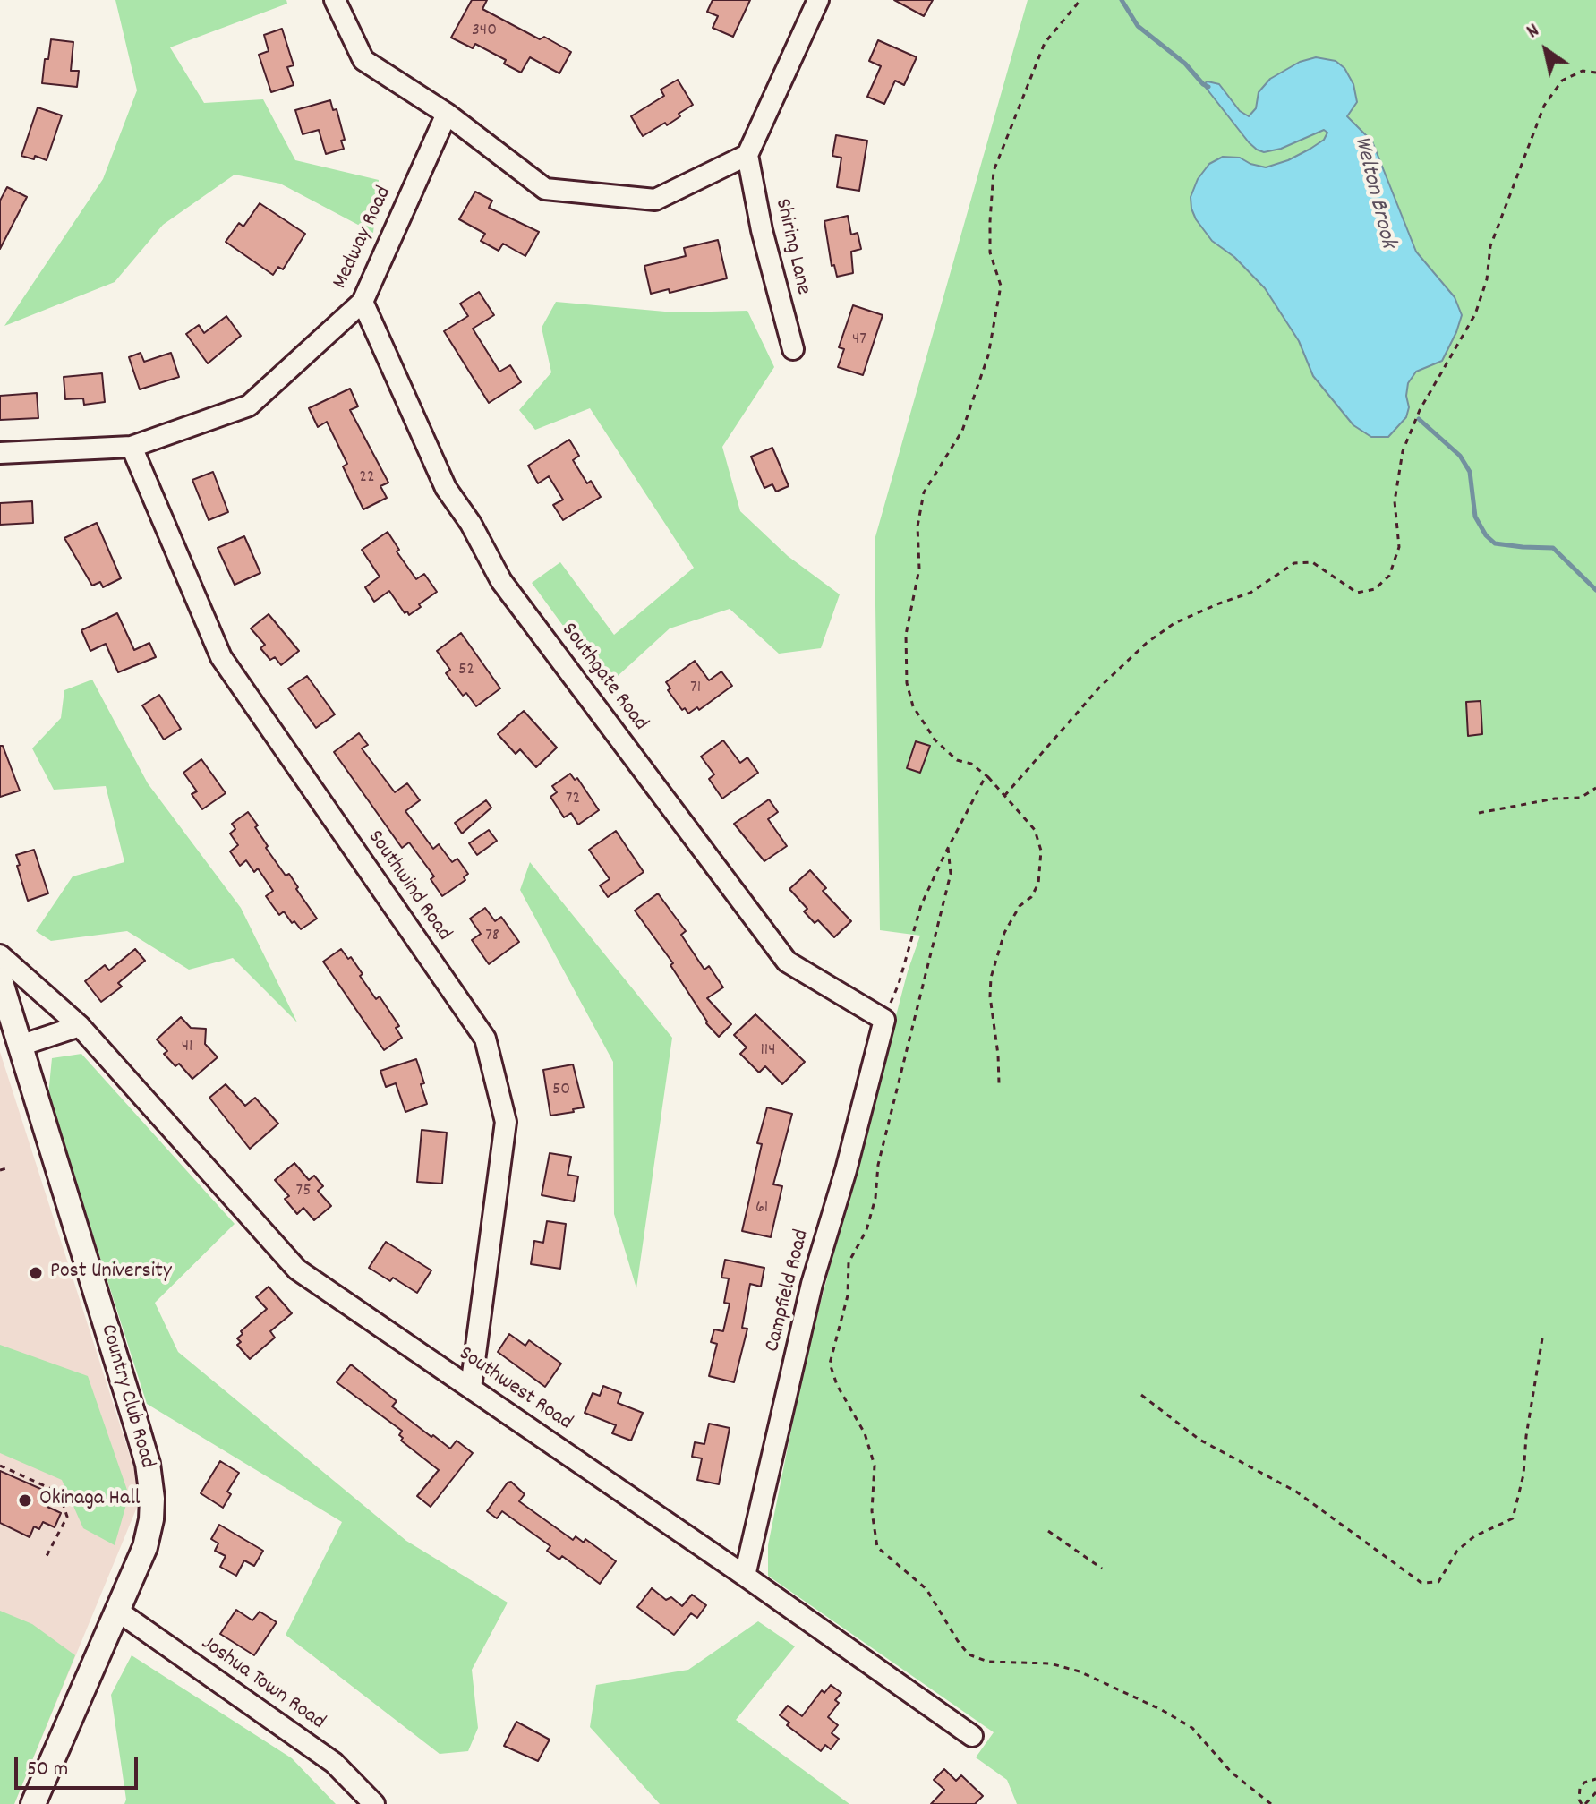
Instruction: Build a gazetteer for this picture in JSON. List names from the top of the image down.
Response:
{
  "streets": {
    "street": [
      "Medway Road",
      "Shiring Lane",
      "Southgate Road",
      "Southwind Road",
      "Campfield Road",
      "Southwest Road",
      "Country Club Road",
      "Joshua Town Road"
    ]
  },
  "crossings": [
    ["Medway Road", "Southgate Road"],
    ["Medway Road", "Southwind Road"],
    ["Southgate Road", "Campfield Road"],
    ["Southwind Road", "Southwest Road"],
    ["Campfield Road", "Southwest Road"],
    ["Country Club Road", "Joshua Town Road"]
  ],
  "water": ["Welton Brook"],
  "places": ["Post University", "Okinaga Hall"],
  "house_numbers": [
    "340",
    "47",
    "22",
    "52",
    "71",
    "72",
    "78",
    "41",
    "114",
    "50",
    "75",
    "61"
  ],
  "scale_bar": "50 m",
  "north": "top left"
}
